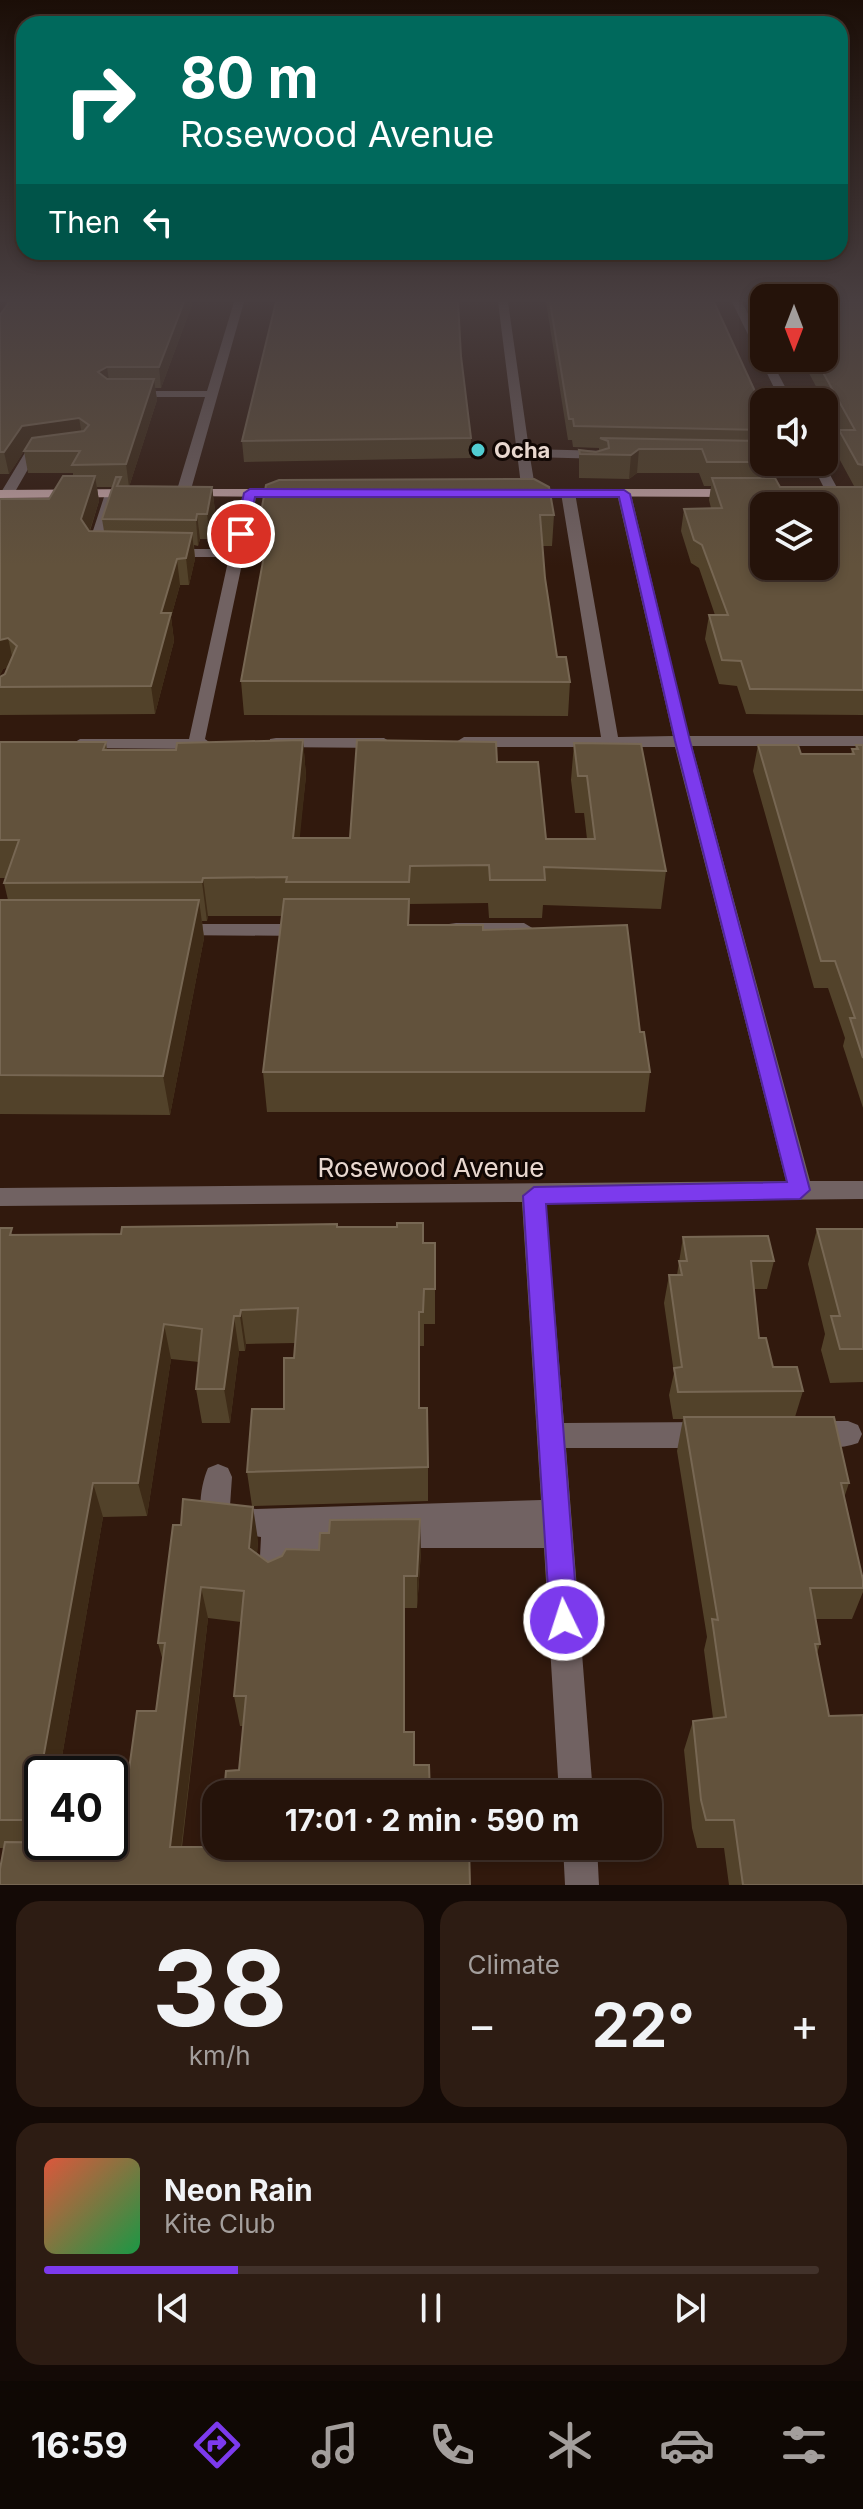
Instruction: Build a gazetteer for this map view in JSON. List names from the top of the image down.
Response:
{
  "streets": {
    "street": ["Rosewood Avenue"]
  },
  "places": ["Ocha"],
  "north": "bottom",
  "page": {
    "turn": ["80 m", "Rosewood Avenue"],
    "then": "Then",
    "limit": "40",
    "trip": "17:01 · 2 min · 590 m",
    "tile": [
      ["38", "km/h"],
      "Climate"
    ],
    "heat": ["−", "22°", "+"],
    "song": ["Neon Rain", "Kite Club"],
    "tabs": "16:59"
  }
}
